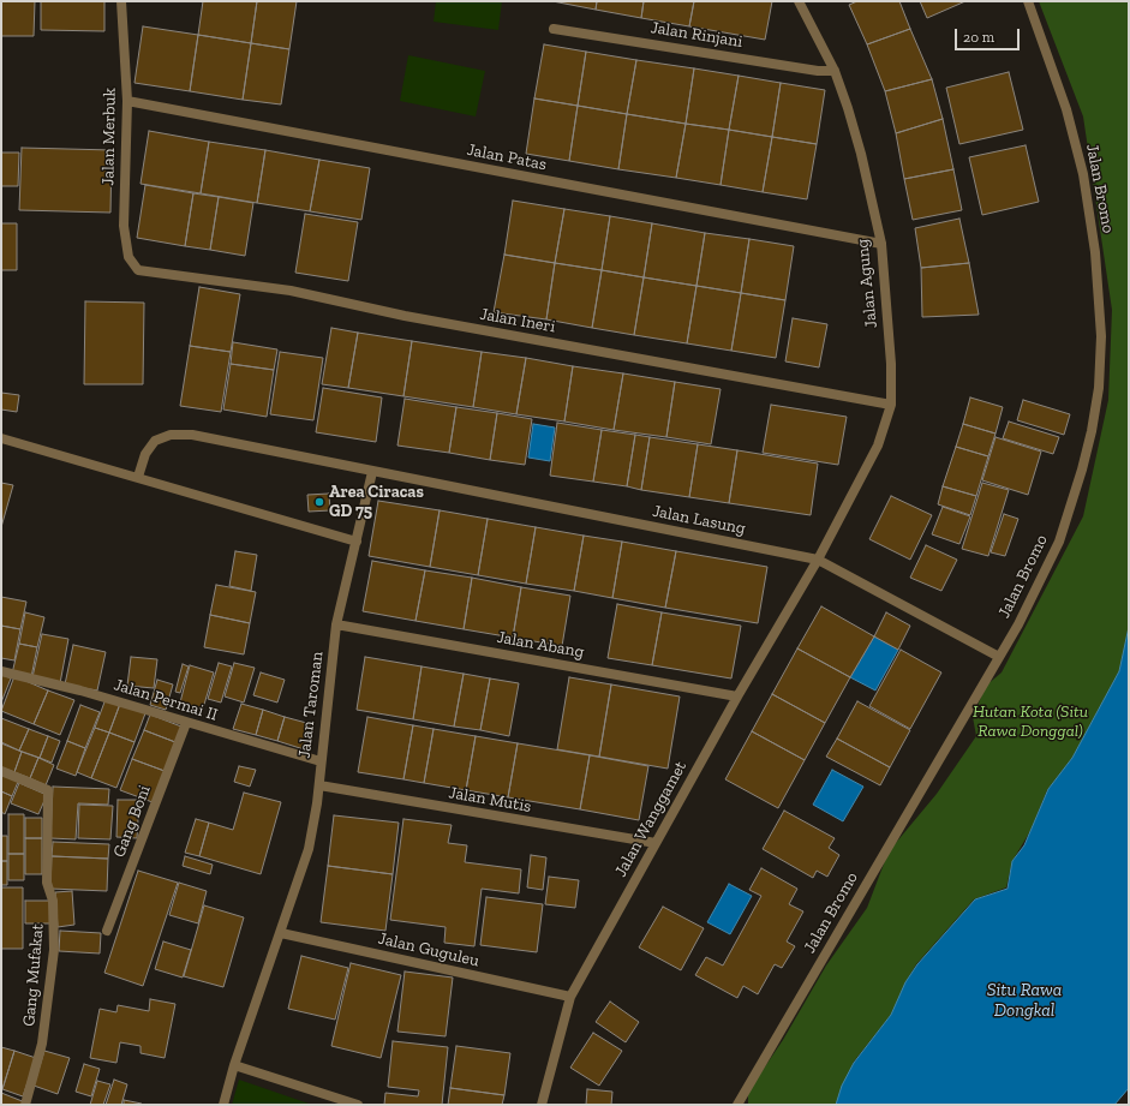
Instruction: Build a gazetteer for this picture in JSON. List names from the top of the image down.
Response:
{
  "streets": {
    "street": [
      "Jalan Rinjani",
      "Jalan Merbuk",
      "Jalan Patas",
      "Jalan Bromo",
      "Jalan Agung",
      "Jalan Ineri",
      "Jalan Lasung",
      "Jalan Abang",
      "Jalan Permai II",
      "Jalan Taroman",
      "Jalan Mutis",
      "Jalan Wanggamet",
      "Gang Boni",
      "Jalan Guguleu",
      "Gang Mufakat"
    ]
  },
  "crossings": [
    ["Jalan Rinjani", "Jalan Agung"],
    ["Jalan Merbuk", "Jalan Patas"],
    ["Jalan Merbuk", "Jalan Ineri"],
    ["Jalan Patas", "Jalan Agung"],
    ["Jalan Bromo", "Jalan Lasung"],
    ["Jalan Agung", "Jalan Ineri"],
    ["Jalan Agung", "Jalan Lasung"],
    ["Jalan Agung", "Jalan Wanggamet"],
    ["Jalan Lasung", "Jalan Taroman"],
    ["Jalan Lasung", "Jalan Wanggamet"],
    ["Jalan Abang", "Jalan Taroman"],
    ["Jalan Abang", "Jalan Wanggamet"],
    ["Jalan Permai II", "Jalan Taroman"],
    ["Jalan Permai II", "Gang Boni"],
    ["Jalan Taroman", "Jalan Mutis"],
    ["Jalan Taroman", "Jalan Guguleu"],
    ["Jalan Mutis", "Jalan Wanggamet"],
    ["Jalan Wanggamet", "Jalan Guguleu"]
  ],
  "water": ["Situ Rawa Dongkal"],
  "parks": ["Hutan Kota (Situ Rawa Donggal)"],
  "places": ["Area Ciracas GD 75"],
  "scale_bar": "20 m"
}
